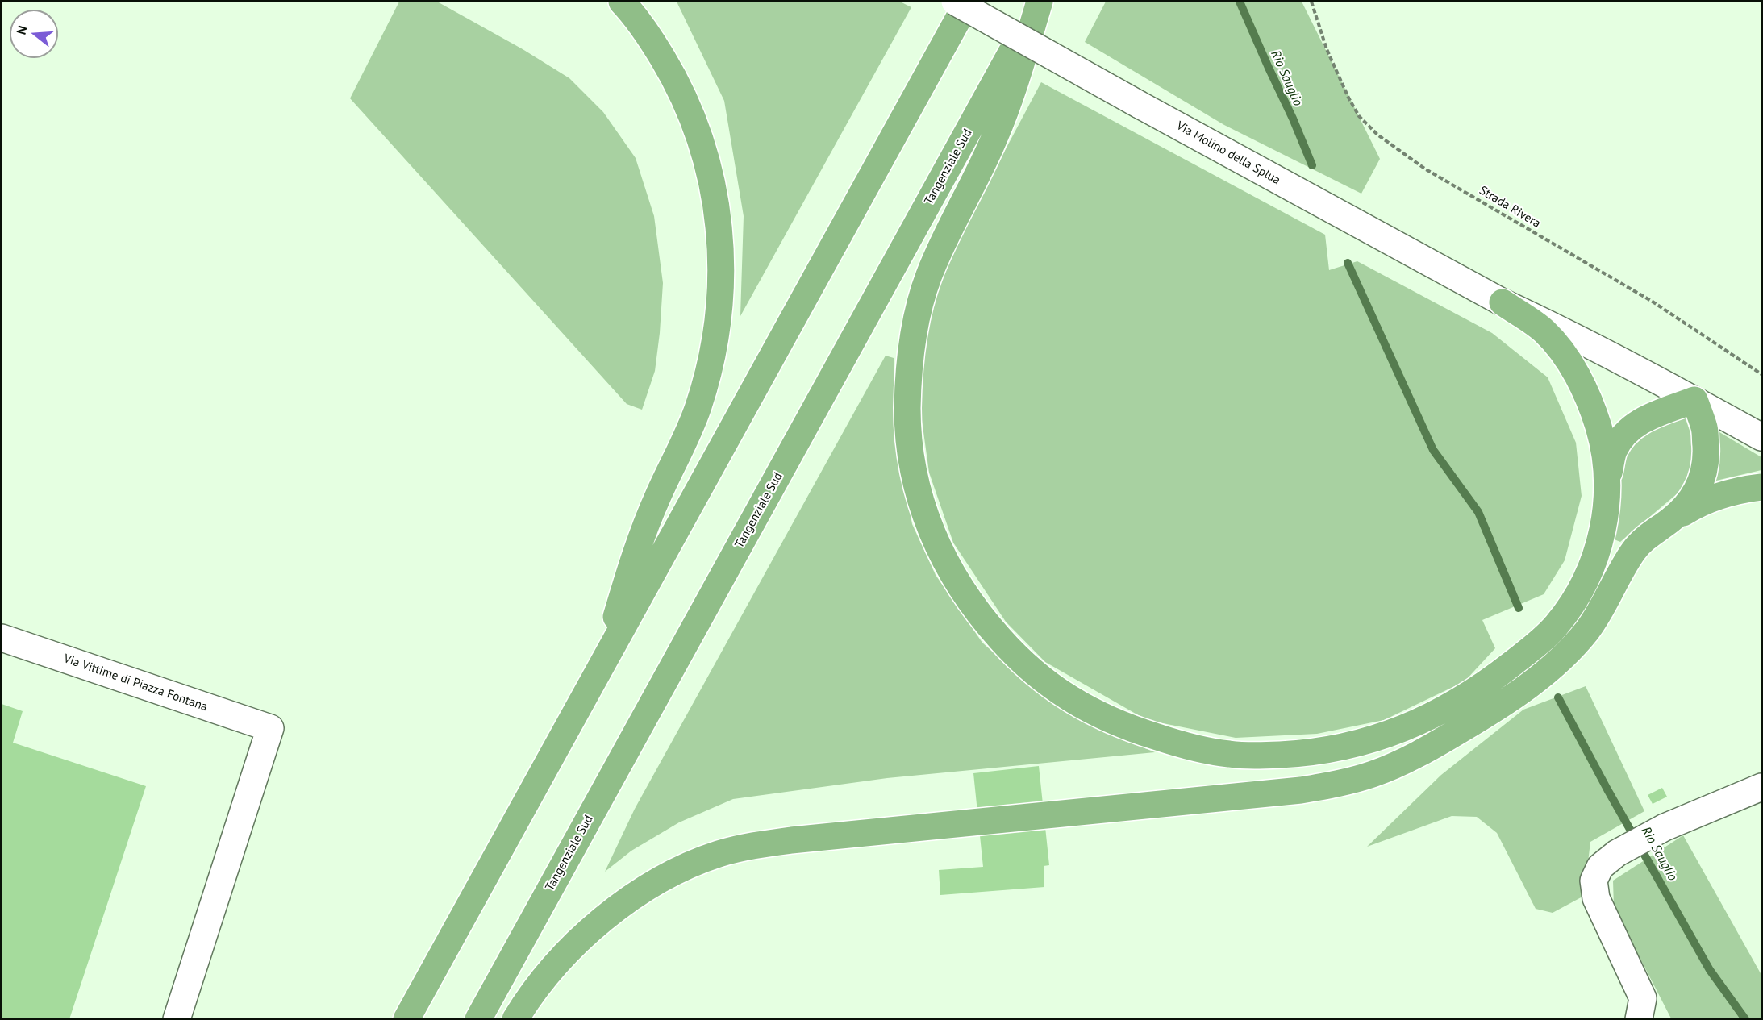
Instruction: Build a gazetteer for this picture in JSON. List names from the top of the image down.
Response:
{
  "streets": {
    "highway": ["Tangenziale Sud"],
    "street": ["Via Molino della Splua", "Via Vittime di Piazza Fontana"],
    "path": ["Strada Rivera"]
  },
  "water": ["Rio Sauglio"],
  "north": "left"
}
